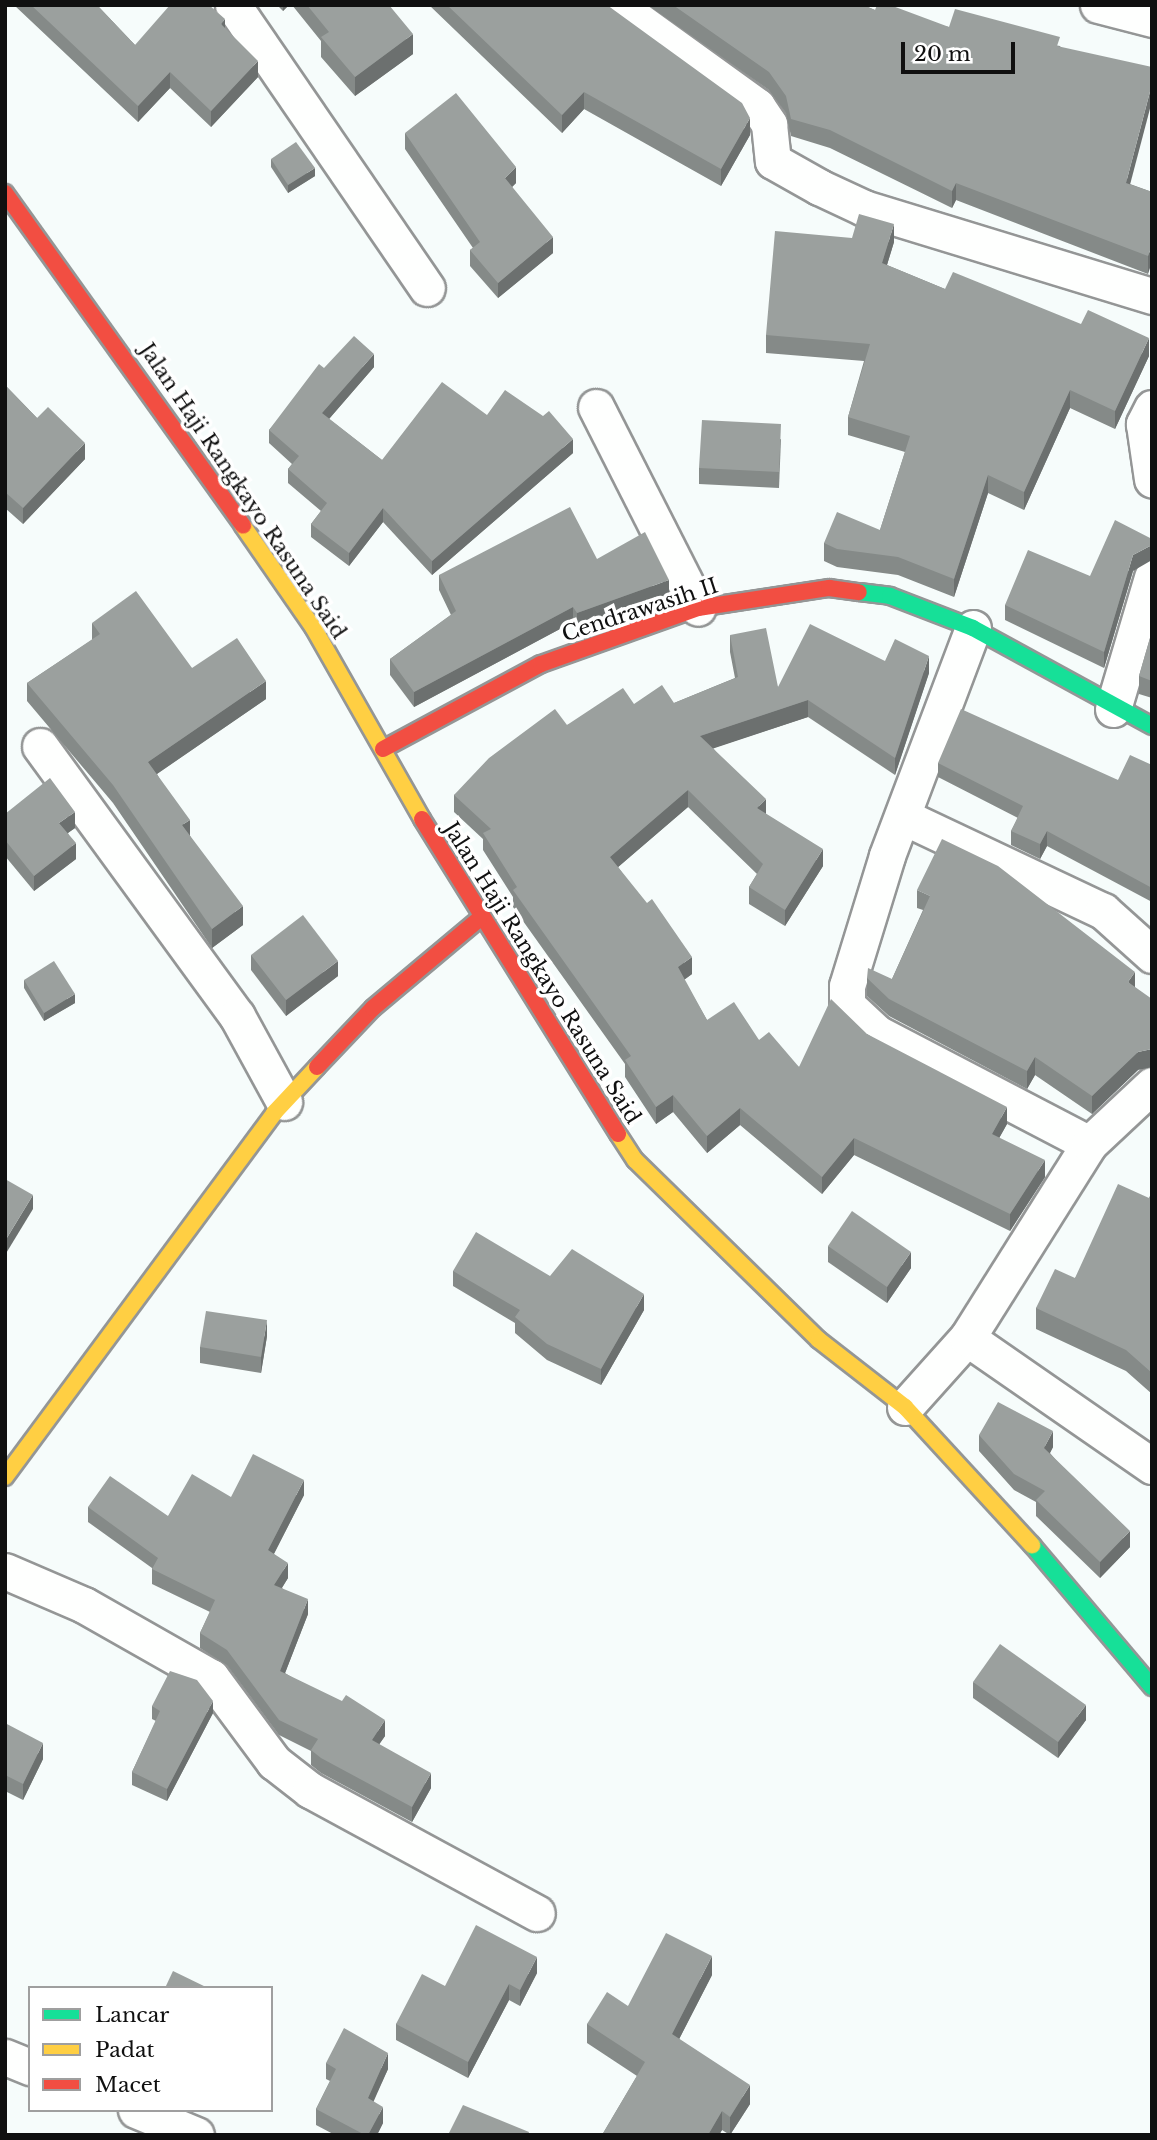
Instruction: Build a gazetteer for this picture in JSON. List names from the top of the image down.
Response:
{
  "streets": {
    "street": ["Jalan Haji Rangkayo Rasuna Said", "Cendrawasih II"]
  },
  "crossings": [
    ["Jalan Haji Rangkayo Rasuna Said", "Cendrawasih II"]
  ],
  "legend": ["Lancar", "Padat", "Macet"],
  "scale_bar": "20 m"
}
